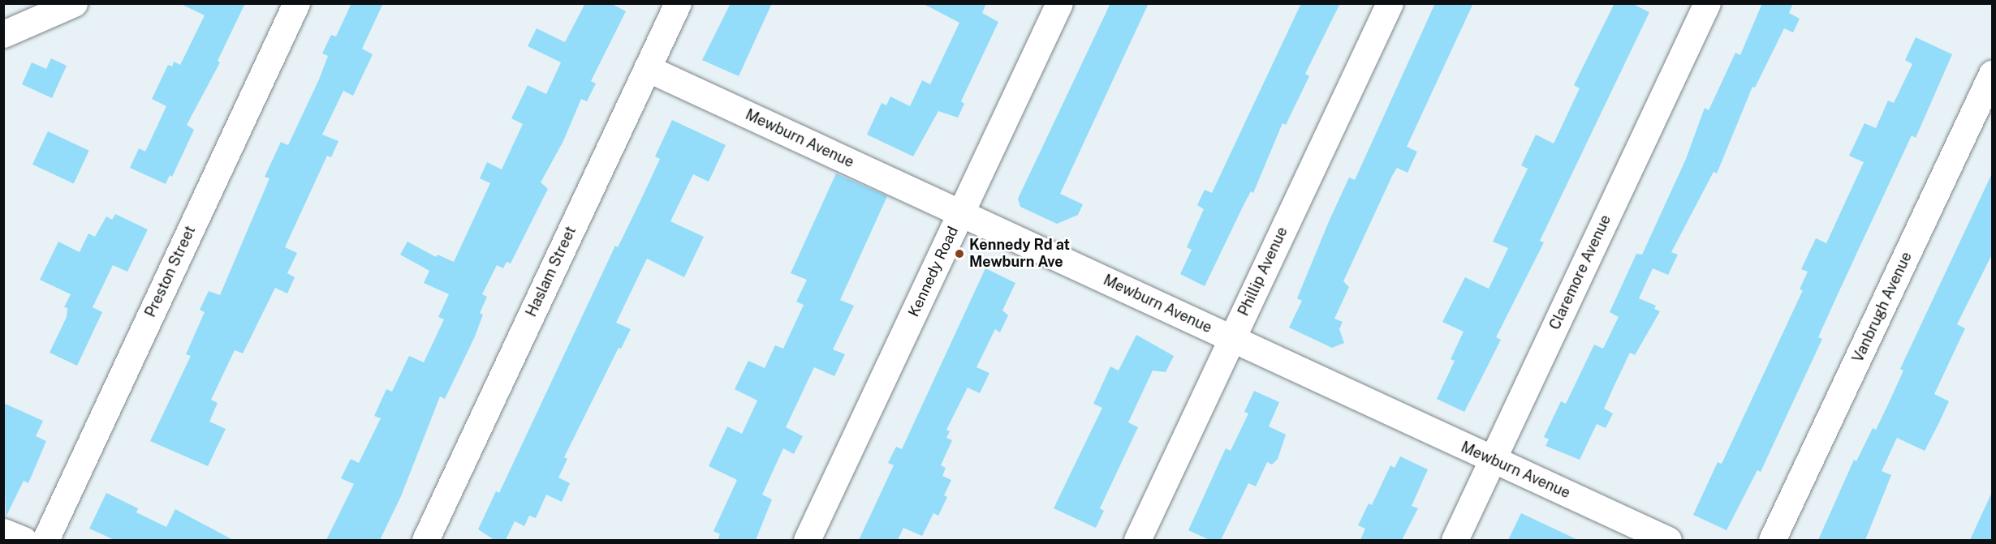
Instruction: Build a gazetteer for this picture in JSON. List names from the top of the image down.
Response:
{
  "streets": {
    "street": [
      "Mewburn Avenue",
      "Preston Street",
      "Haslam Street",
      "Kennedy Road",
      "Phillip Avenue",
      "Claremore Avenue",
      "Vanbrugh Avenue"
    ]
  },
  "crossings": [
    ["Mewburn Avenue", "Haslam Street"],
    ["Mewburn Avenue", "Kennedy Road"],
    ["Mewburn Avenue", "Phillip Avenue"],
    ["Mewburn Avenue", "Claremore Avenue"]
  ],
  "places": ["Kennedy Rd at Mewburn Ave"]
}
